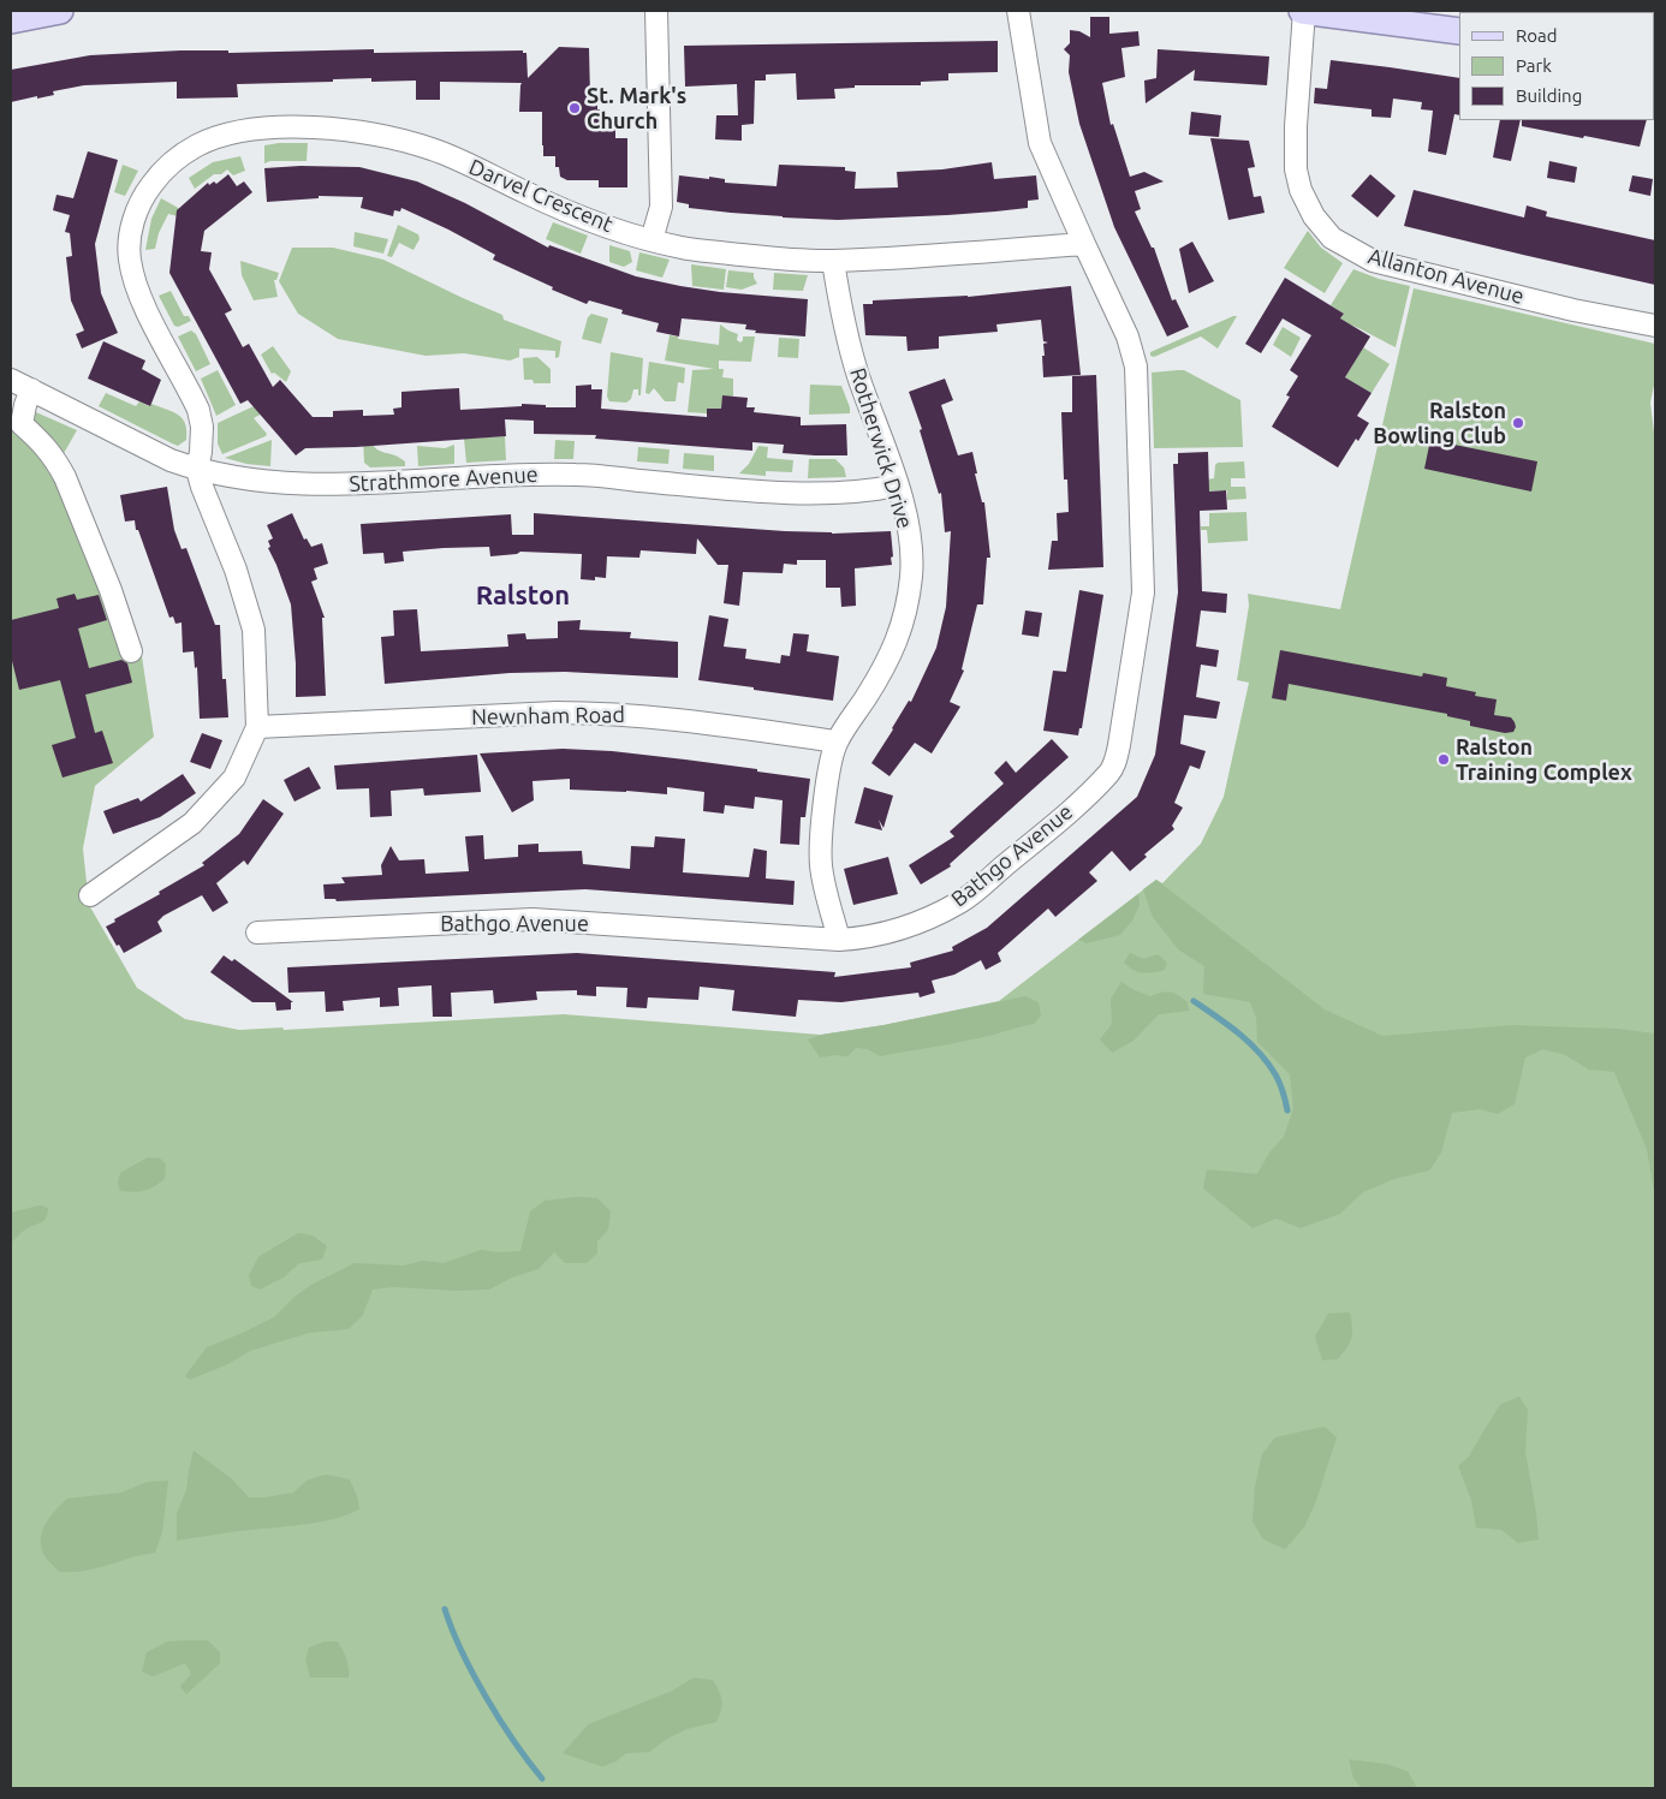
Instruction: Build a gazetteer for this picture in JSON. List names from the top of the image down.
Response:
{
  "streets": {
    "street": [
      "Darvel Crescent",
      "Allanton Avenue",
      "Rotherwick Drive",
      "Strathmore Avenue",
      "Newnham Road",
      "Bathgo Avenue"
    ]
  },
  "crossings": [
    ["Darvel Crescent", "Rotherwick Drive"],
    ["Darvel Crescent", "Strathmore Avenue"],
    ["Darvel Crescent", "Bathgo Avenue"],
    ["Rotherwick Drive", "Strathmore Avenue"],
    ["Rotherwick Drive", "Newnham Road"],
    ["Rotherwick Drive", "Bathgo Avenue"]
  ],
  "districts": ["Ralston"],
  "places": ["St. Mark's Church", "Ralston Bowling Club", "Ralston Training Complex"],
  "legend": ["Road", "Park", "Building"]
}
